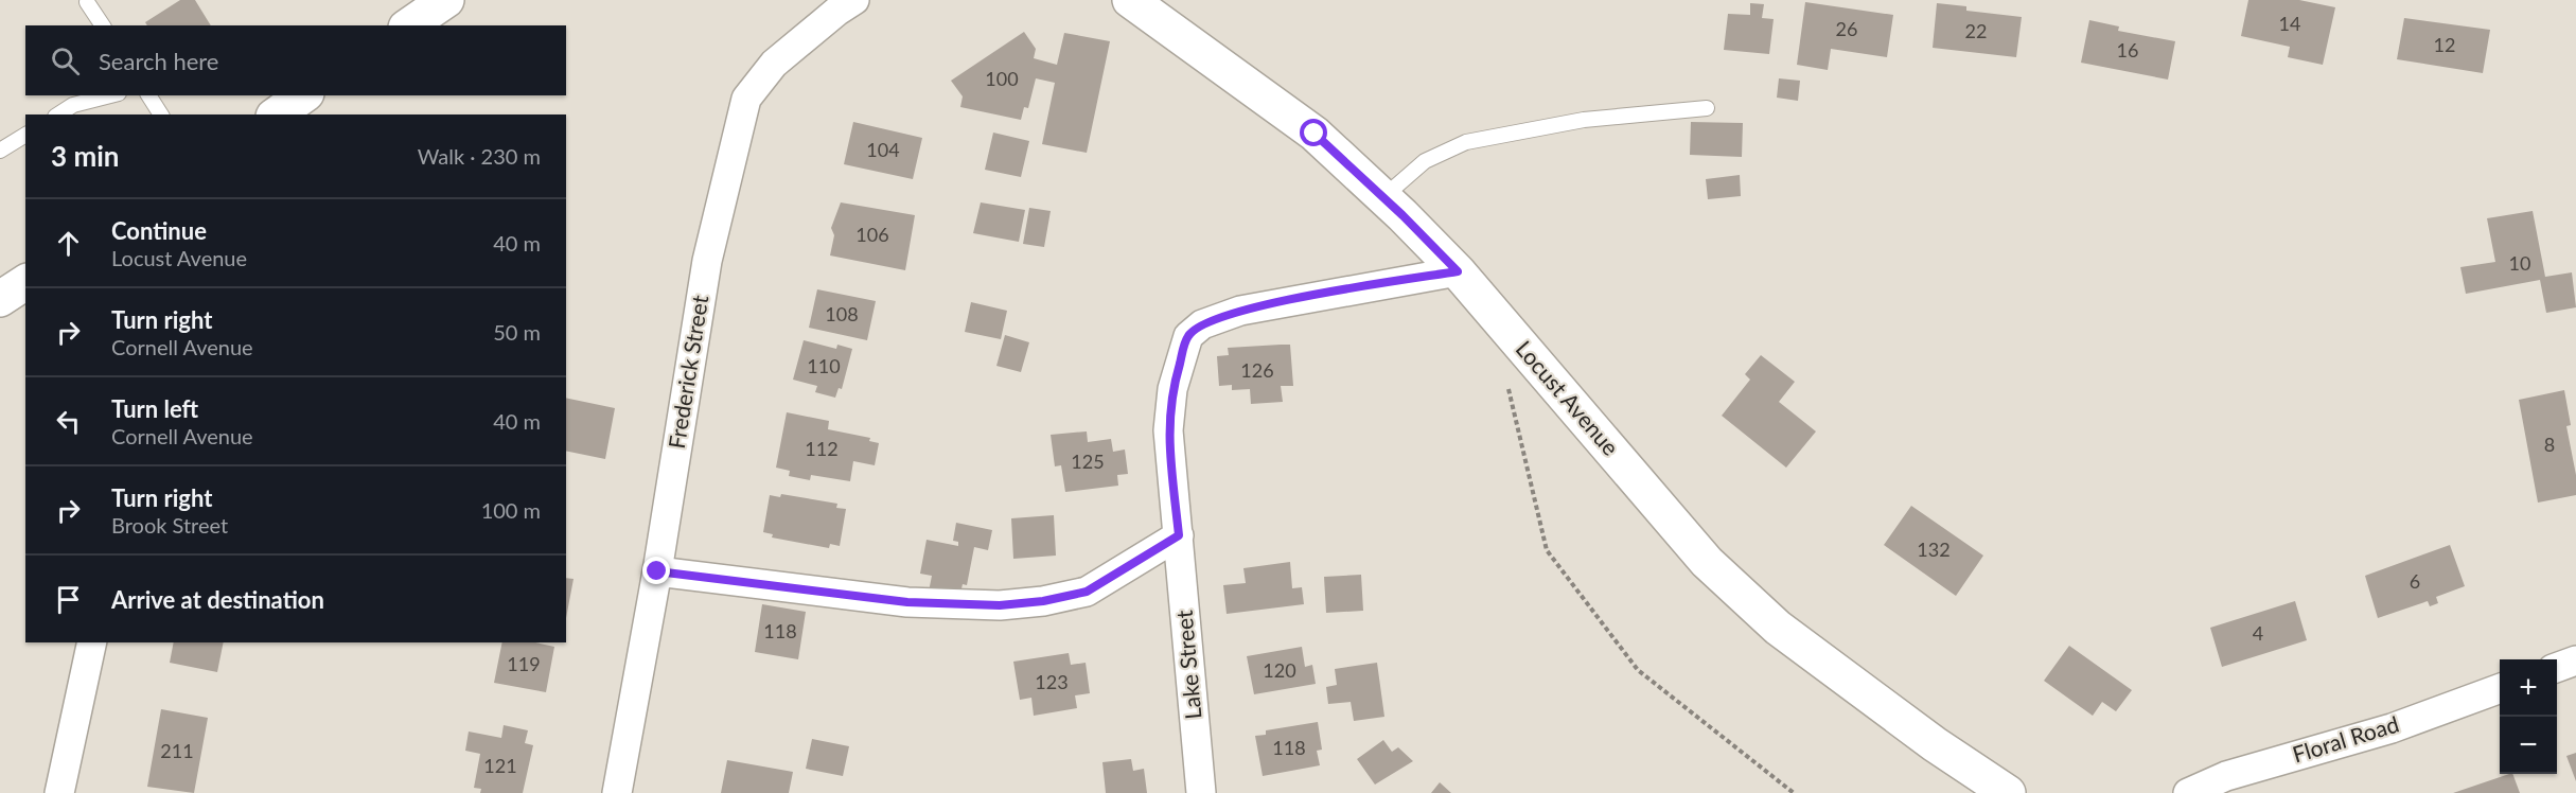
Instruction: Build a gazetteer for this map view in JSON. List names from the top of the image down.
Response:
{
  "streets": {
    "street": [
      "Frederick Street",
      "Locust Avenue",
      "Lake Street",
      "Floral Road"
    ]
  },
  "crossings": [
    ["Locust Avenue", "Lake Street"]
  ],
  "house_numbers": [
    "14",
    "26",
    "22",
    "12",
    "16",
    "100",
    "104",
    "106",
    "10",
    "108",
    "110",
    "126",
    "8",
    "112",
    "125",
    "132",
    "6",
    "118",
    "4",
    "119",
    "120",
    "123",
    "118",
    "211",
    "121"
  ],
  "page": {
    "search": "Search here",
    "heading": ["3 min", "Walk · 230 m"],
    "list": [
      ["Continue", "Locust Avenue", "40 m"],
      ["Turn right", "Cornell Avenue", "50 m"],
      ["Turn left", "Cornell Avenue", "40 m"],
      ["Turn right", "Brook Street", "100 m"],
      "Arrive at destination"
    ],
    "map_buttons": ["+", "−"]
  }
}
